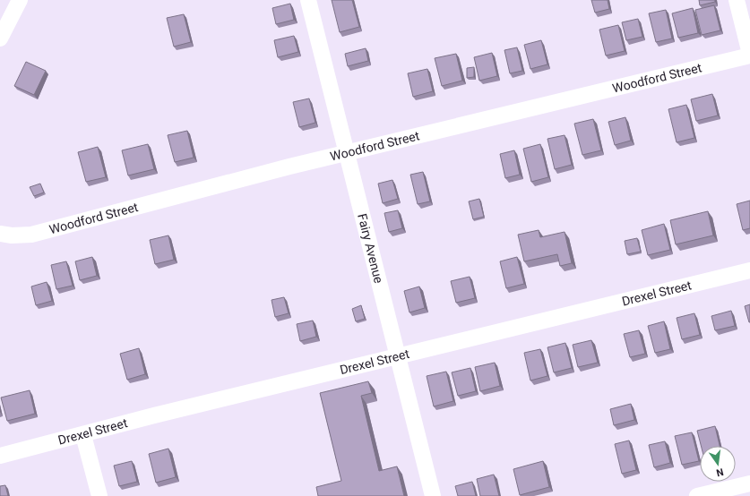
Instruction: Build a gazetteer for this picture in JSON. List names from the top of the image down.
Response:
{
  "streets": {
    "street": ["Woodford Street", "Fairy Avenue", "Drexel Street"]
  },
  "crossings": [
    ["Woodford Street", "Fairy Avenue"],
    ["Fairy Avenue", "Drexel Street"]
  ],
  "north": "bottom"
}
